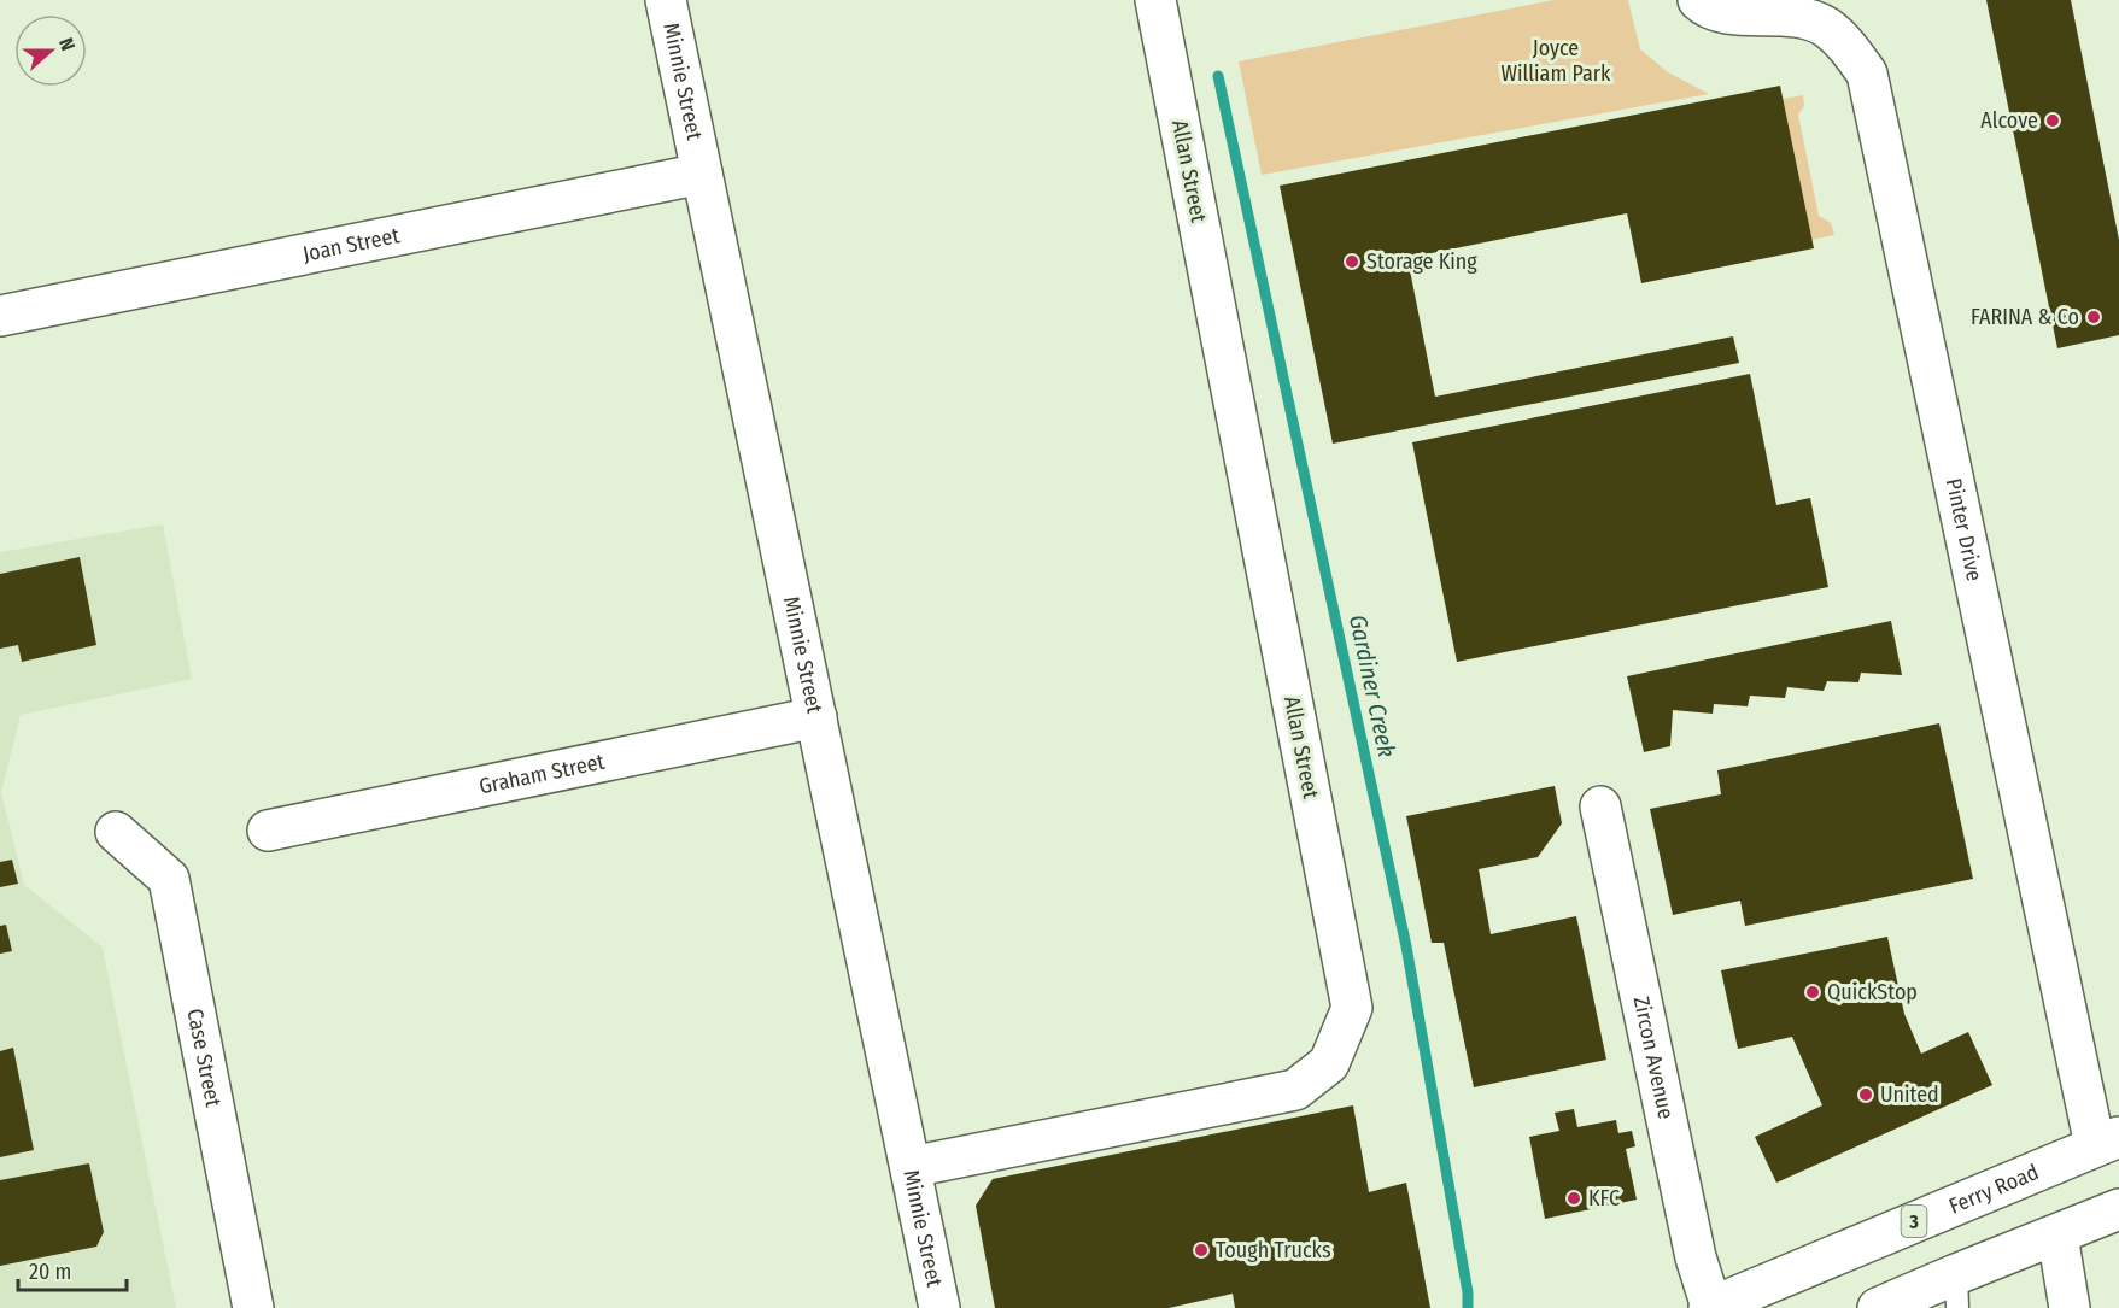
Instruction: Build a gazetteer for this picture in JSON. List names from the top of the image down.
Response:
{
  "streets": {
    "street": [
      "Minnie Street",
      "Allan Street",
      "Joan Street",
      "Pinter Drive",
      "Graham Street",
      "Zircon Avenue",
      "Case Street",
      "Ferry Road",
      "3"
    ]
  },
  "crossings": [
    ["Minnie Street", "Allan Street"],
    ["Minnie Street", "Joan Street"],
    ["Minnie Street", "Graham Street"],
    ["Pinter Drive", "Ferry Road"],
    ["Zircon Avenue", "Ferry Road"]
  ],
  "water": ["Gardiner Creek"],
  "parks": ["Joyce William Park"],
  "places": [
    "Alcove",
    "Storage King",
    "FARINA & Co",
    "QuickStop",
    "United",
    "KFC",
    "Tough Trucks"
  ],
  "scale_bar": "20 m",
  "north": "right"
}
